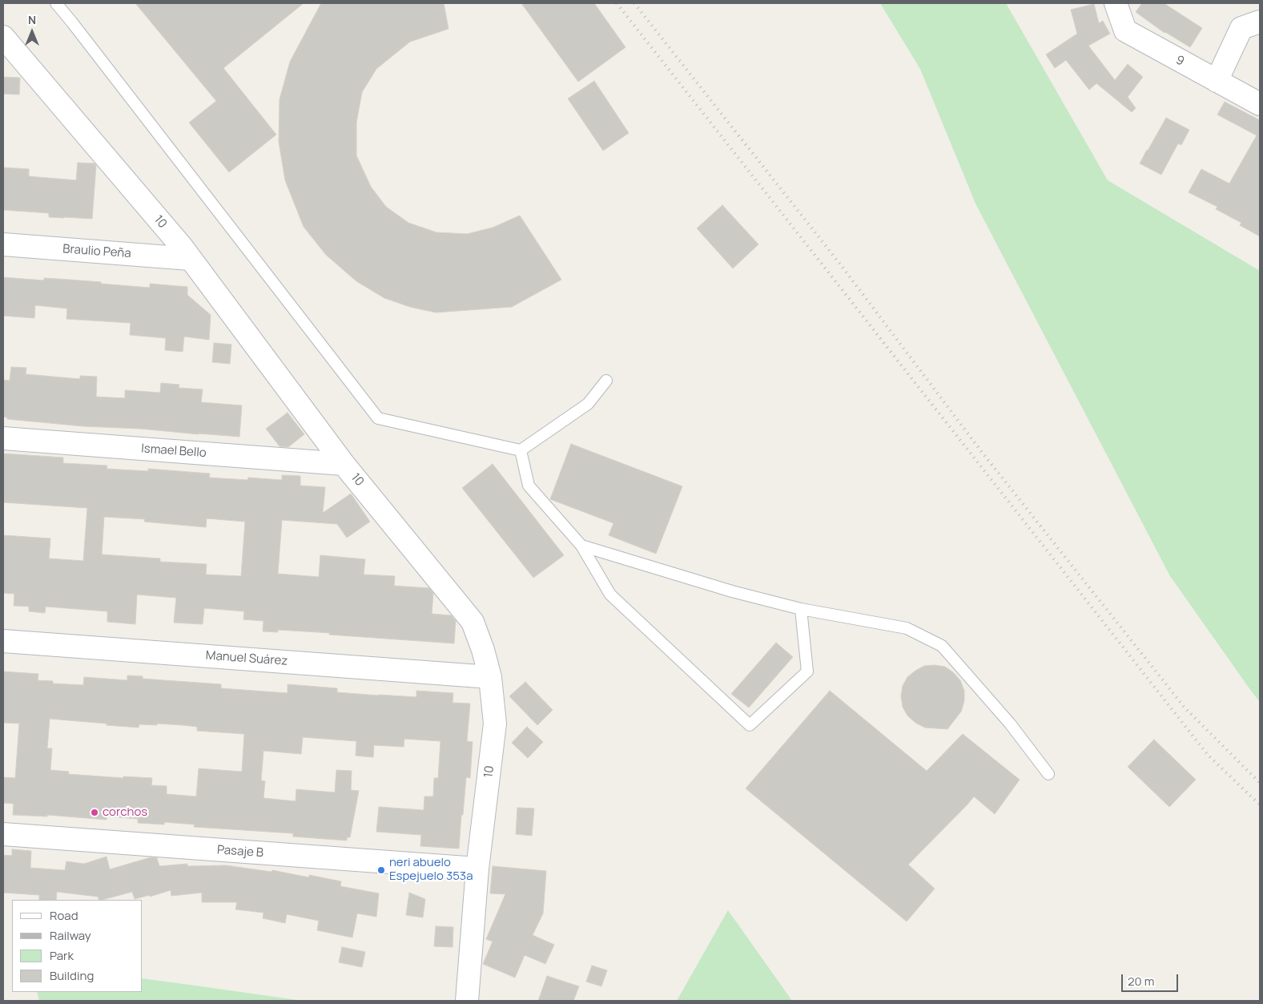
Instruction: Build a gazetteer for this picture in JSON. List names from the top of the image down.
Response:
{
  "streets": {
    "street": [
      "9",
      "10",
      "Braulio Peña",
      "Ismael Bello",
      "Manuel Suárez",
      "Pasaje B"
    ]
  },
  "crossings": [
    ["10", "Braulio Peña"],
    ["10", "Ismael Bello"],
    ["10", "Manuel Suárez"],
    ["10", "Pasaje B"]
  ],
  "places": ["corchos", "neri abuelo Espejuelo 353a"],
  "legend": [
    "Road",
    "Railway",
    "Park",
    "Building"
  ],
  "scale_bar": "20 m",
  "north": "top"
}
